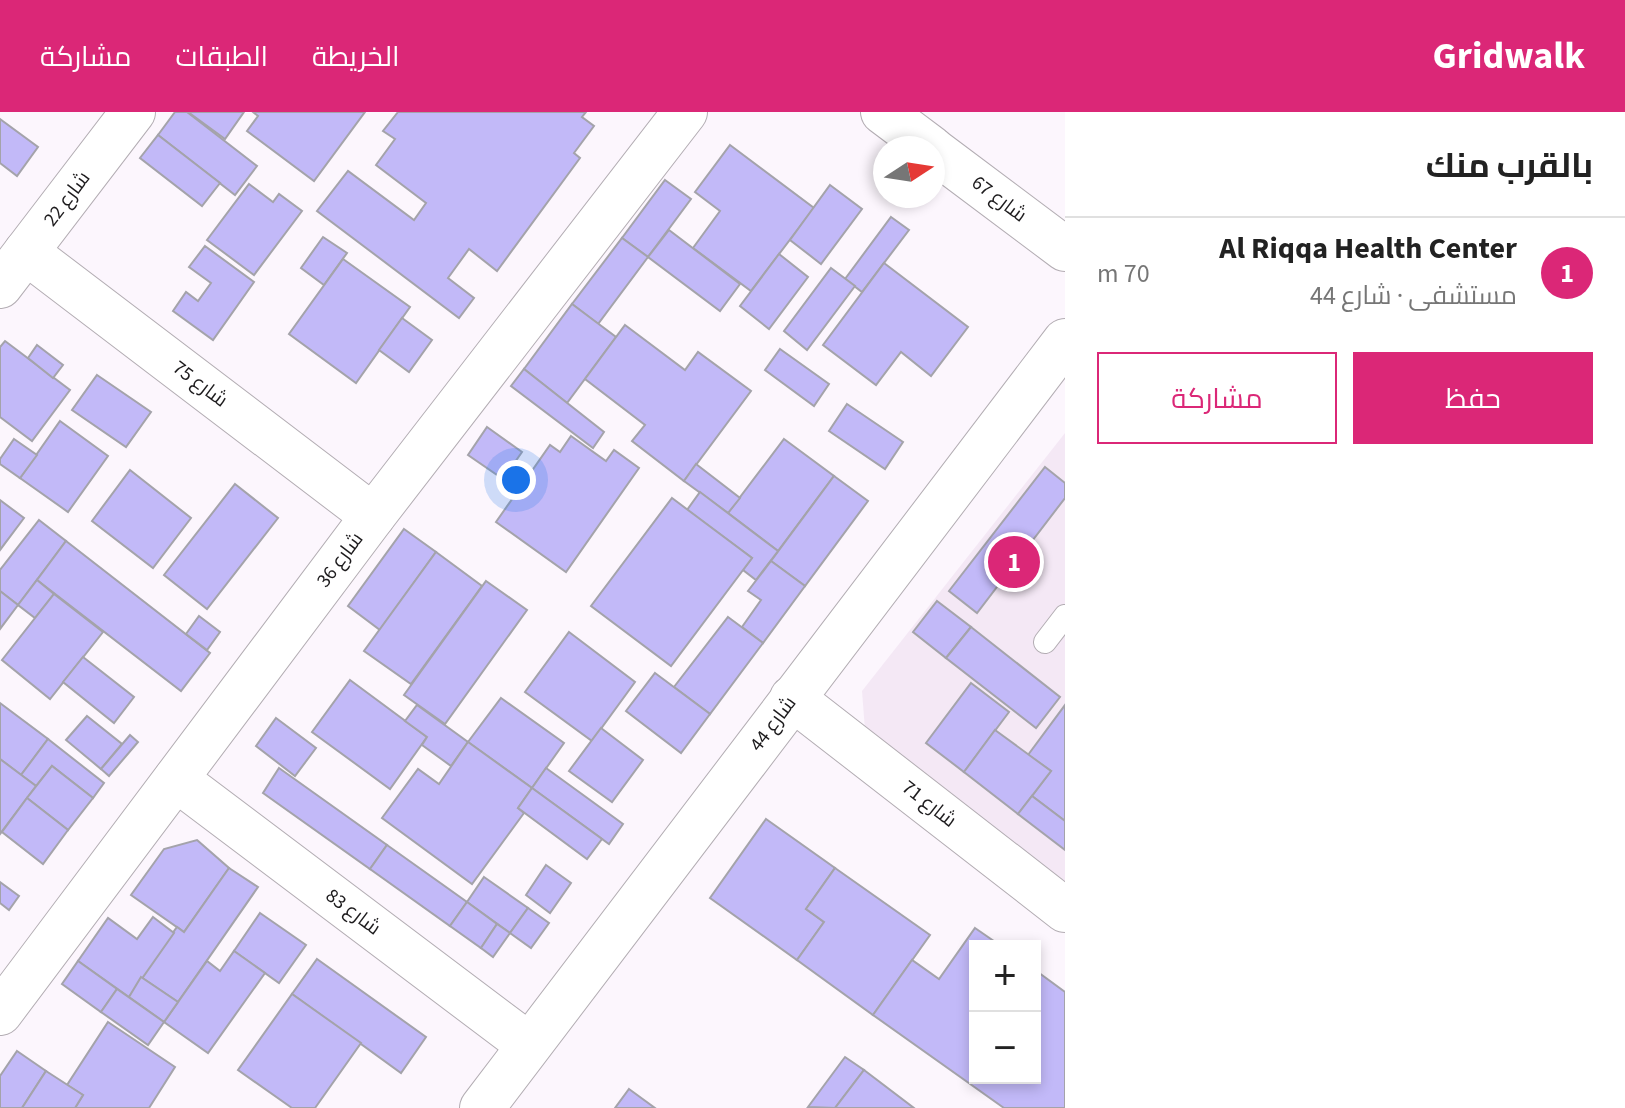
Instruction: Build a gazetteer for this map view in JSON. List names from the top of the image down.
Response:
{
  "streets": {
    "street": [
      "شارع 22",
      "شارع 67",
      "شارع 75",
      "شارع 36",
      "شارع 44",
      "شارع 71",
      "شارع 83"
    ]
  },
  "crossings": [
    ["شارع 22", "شارع 75"],
    ["شارع 75", "شارع 36"],
    ["شارع 36", "شارع 83"],
    ["شارع 44", "شارع 71"],
    ["شارع 44", "شارع 83"]
  ],
  "north": "right",
  "page": {
    "header": "Gridwalk",
    "nav": ["الخريطة", "الطبقات", "مشاركة"],
    "heading": "بالقرب منك",
    "list": [
      {
        "mark": "1",
        "name": "Al Riqqa Health Center",
        "note": "مستشفى · شارع 44",
        "value": "70 m"
      }
    ],
    "buttons": ["حفظ", "مشاركة"],
    "pins": "1",
    "map_buttons": ["+", "−"]
  }
}
